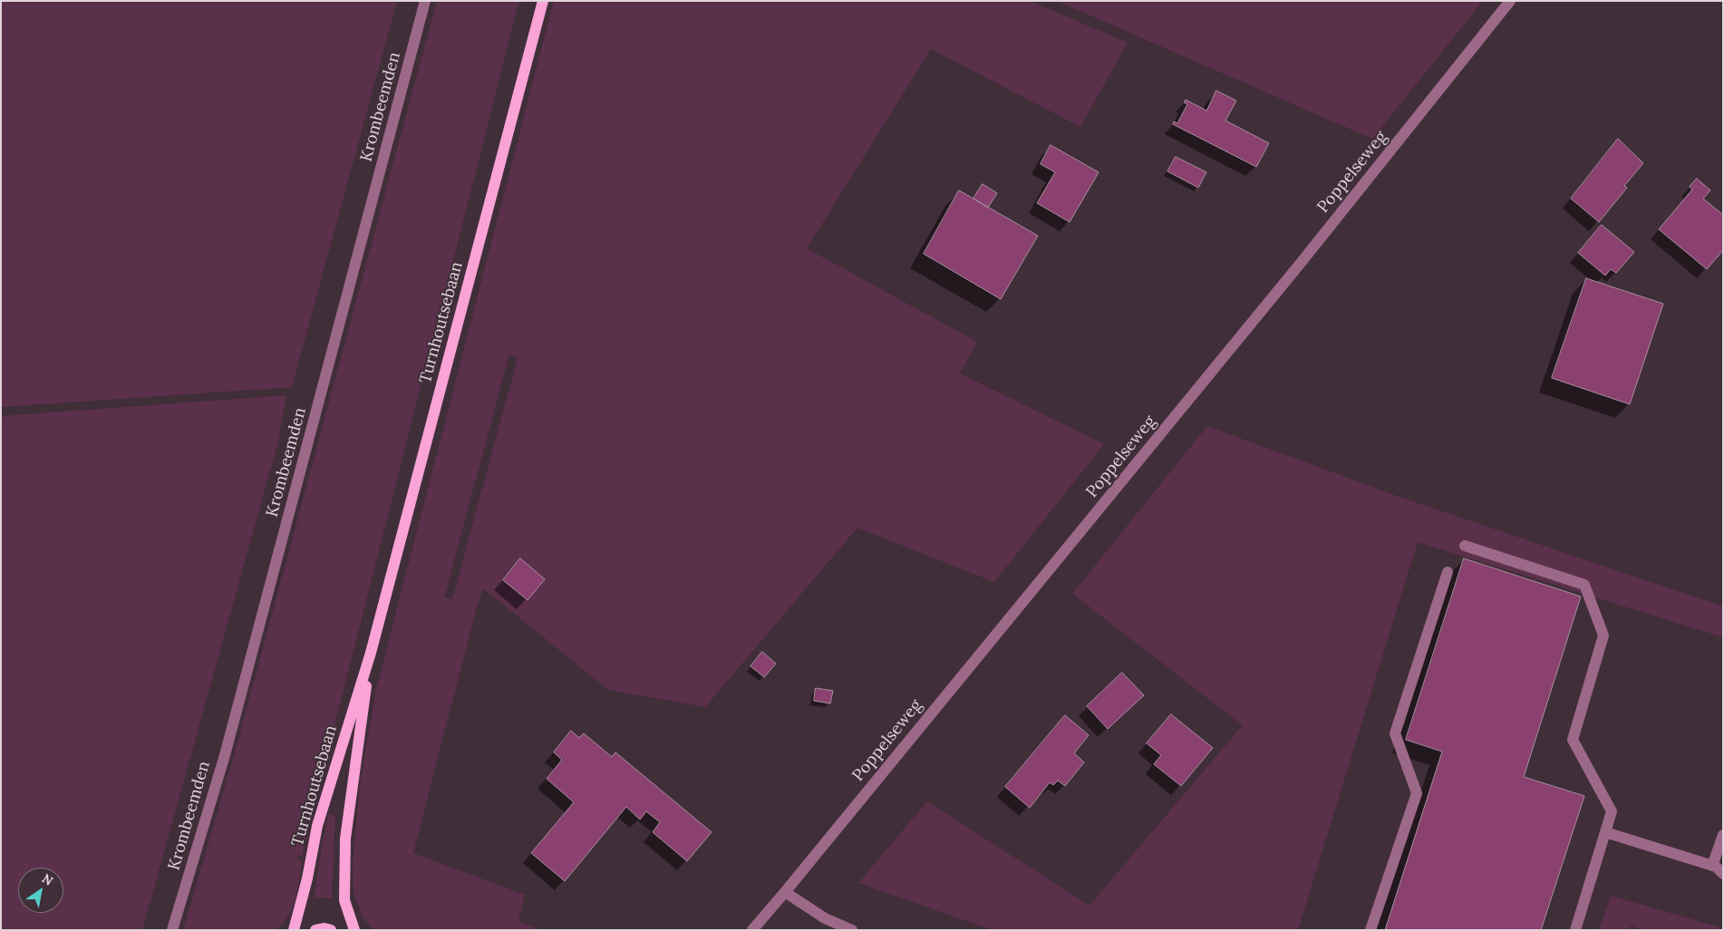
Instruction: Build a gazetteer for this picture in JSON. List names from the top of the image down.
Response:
{
  "streets": {
    "main road": ["Turnhoutsebaan"],
    "street": ["Krombeemden", "Poppelseweg"]
  },
  "north": "top right"
}
